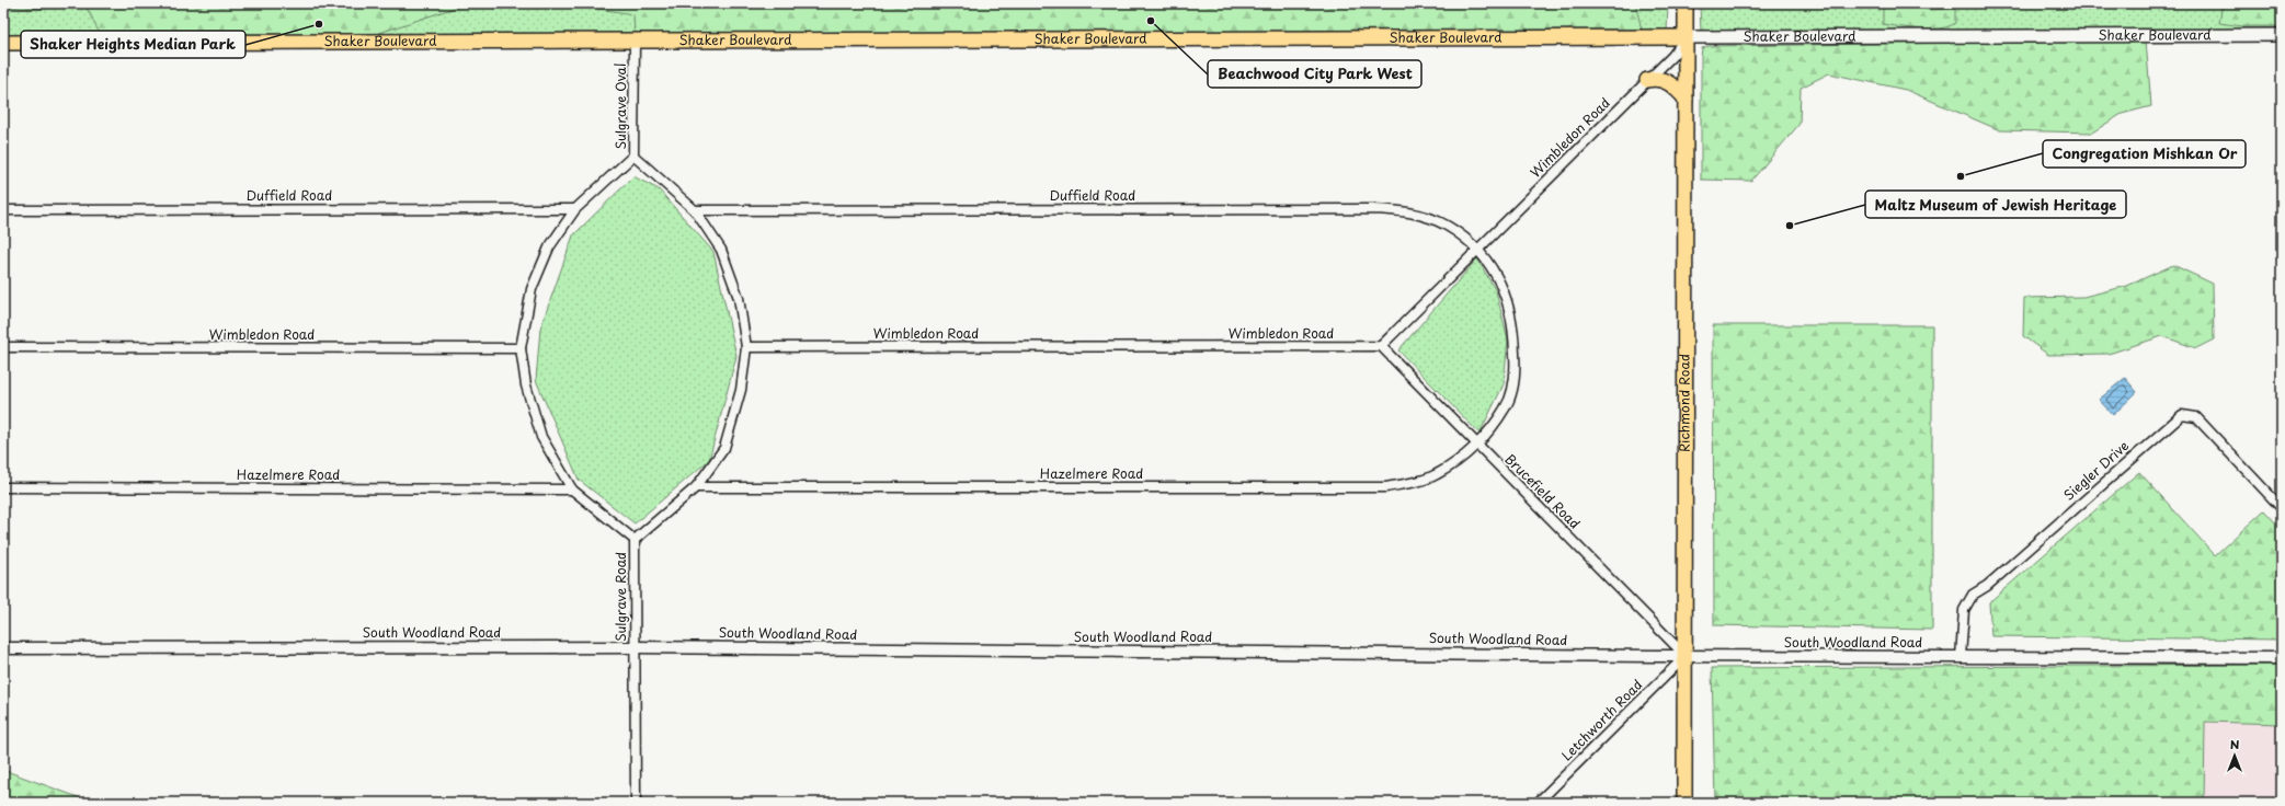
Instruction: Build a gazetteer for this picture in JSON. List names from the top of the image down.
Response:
{
  "streets": {
    "main road": ["Shaker Boulevard", "Richmond Road"],
    "street": [
      "Sulgrave Oval",
      "Wimbledon Road",
      "Duffield Road",
      "Siegler Drive",
      "Hazelmere Road",
      "Brucefield Road",
      "Sulgrave Road",
      "South Woodland Road",
      "Letchworth Road"
    ]
  },
  "crossings": [
    ["Shaker Boulevard", "Sulgrave Oval"],
    ["Shaker Boulevard", "Wimbledon Road"],
    ["Shaker Boulevard", "Richmond Road"],
    ["Sulgrave Oval", "Wimbledon Road"],
    ["Sulgrave Oval", "Duffield Road"],
    ["Sulgrave Oval", "Hazelmere Road"],
    ["Sulgrave Oval", "Sulgrave Road"],
    ["Wimbledon Road", "Duffield Road"],
    ["Wimbledon Road", "Richmond Road"],
    ["Wimbledon Road", "Brucefield Road"],
    ["Wimbledon Road", "Sulgrave Road"],
    ["Duffield Road", "Hazelmere Road"],
    ["Duffield Road", "Brucefield Road"],
    ["Duffield Road", "Sulgrave Road"],
    ["Richmond Road", "Brucefield Road"],
    ["Richmond Road", "South Woodland Road"],
    ["Richmond Road", "Letchworth Road"],
    ["Siegler Drive", "South Woodland Road"],
    ["Hazelmere Road", "Brucefield Road"],
    ["Hazelmere Road", "Sulgrave Road"],
    ["Brucefield Road", "South Woodland Road"],
    ["Brucefield Road", "Letchworth Road"],
    ["Sulgrave Road", "South Woodland Road"],
    ["South Woodland Road", "Letchworth Road"]
  ],
  "places": [
    "Beachwood City Park West",
    "Shaker Heights Median Park",
    "Congregation Mishkan Or",
    "Maltz Museum of Jewish Heritage"
  ],
  "north": "top"
}
